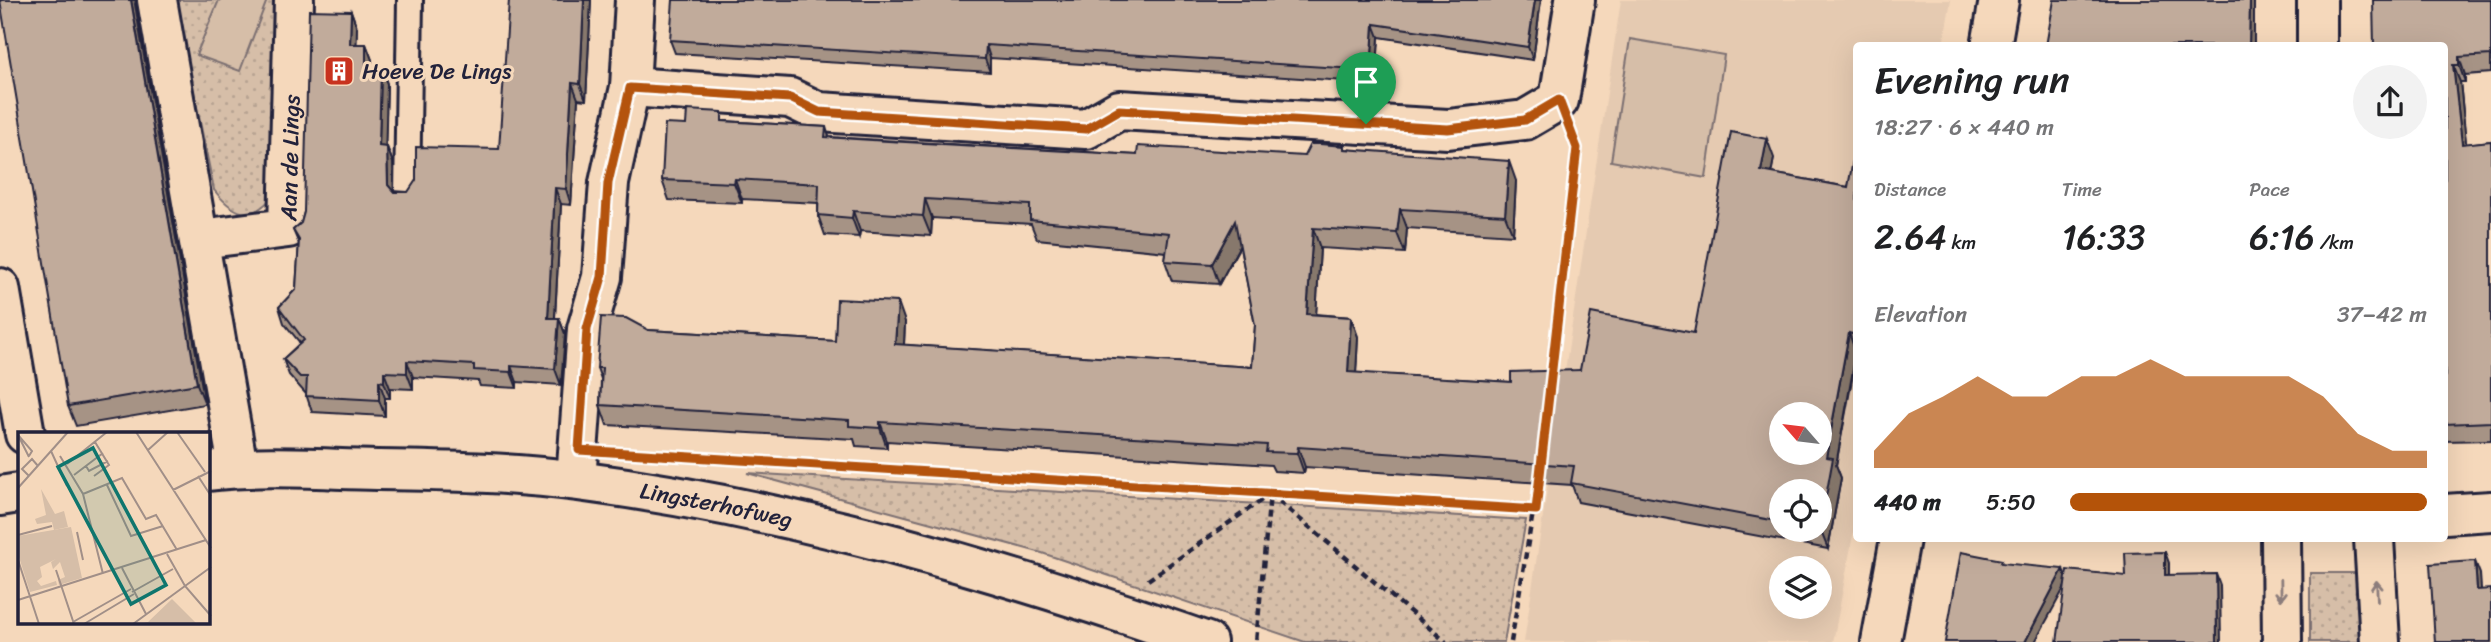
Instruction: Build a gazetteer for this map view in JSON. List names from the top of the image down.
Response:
{
  "streets": {
    "street": ["Aan de Lings", "Lingsterhofweg"]
  },
  "places": {
    "building": ["Hoeve De Lings"]
  },
  "north": "top left",
  "page": {
    "heading": ["Evening run", "18:27 · 6 × 440 m"],
    "stats": [
      ["Distance", "2.64 km"],
      ["Time", "16:33"],
      ["Pace", "6:16 /km"]
    ],
    "chart": ["Elevation", "37–42 m"],
    "list": [
      {
        "name": "440 m",
        "note": "5:50"
      }
    ]
  }
}
